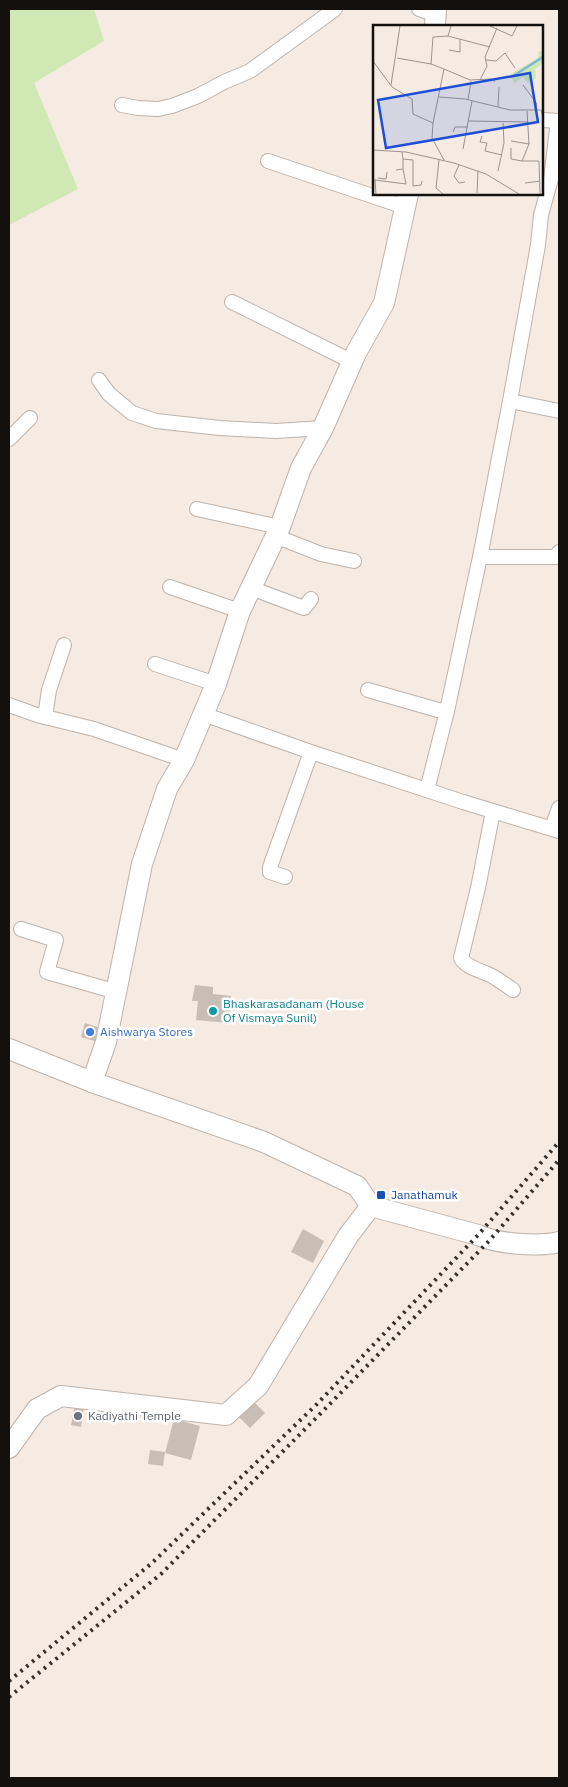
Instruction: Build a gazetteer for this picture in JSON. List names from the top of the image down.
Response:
{
  "places": {
    "other": ["Bhaskarasadanam (House Of Vismaya Sunil)", "Aishwarya Stores", "Kadiyathi Temple"],
    "transit": ["Janathamuk"]
  }
}
